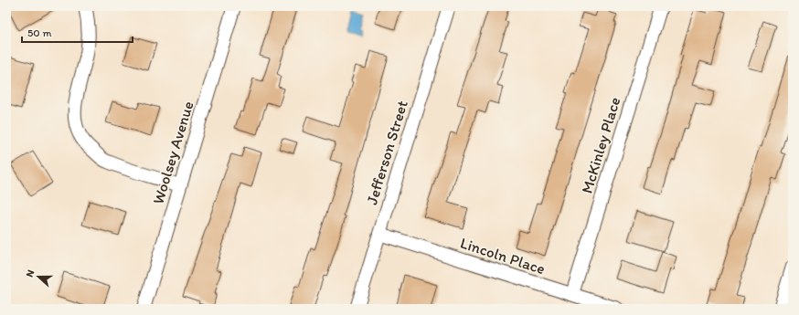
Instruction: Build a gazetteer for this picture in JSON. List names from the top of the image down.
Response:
{
  "streets": {
    "street": [
      "McKinley Place",
      "Woolsey Avenue",
      "Jefferson Street",
      "Lincoln Place"
    ]
  },
  "crossings": [
    ["McKinley Place", "Lincoln Place"],
    ["Jefferson Street", "Lincoln Place"]
  ],
  "scale_bar": "50 m",
  "north": "left"
}
